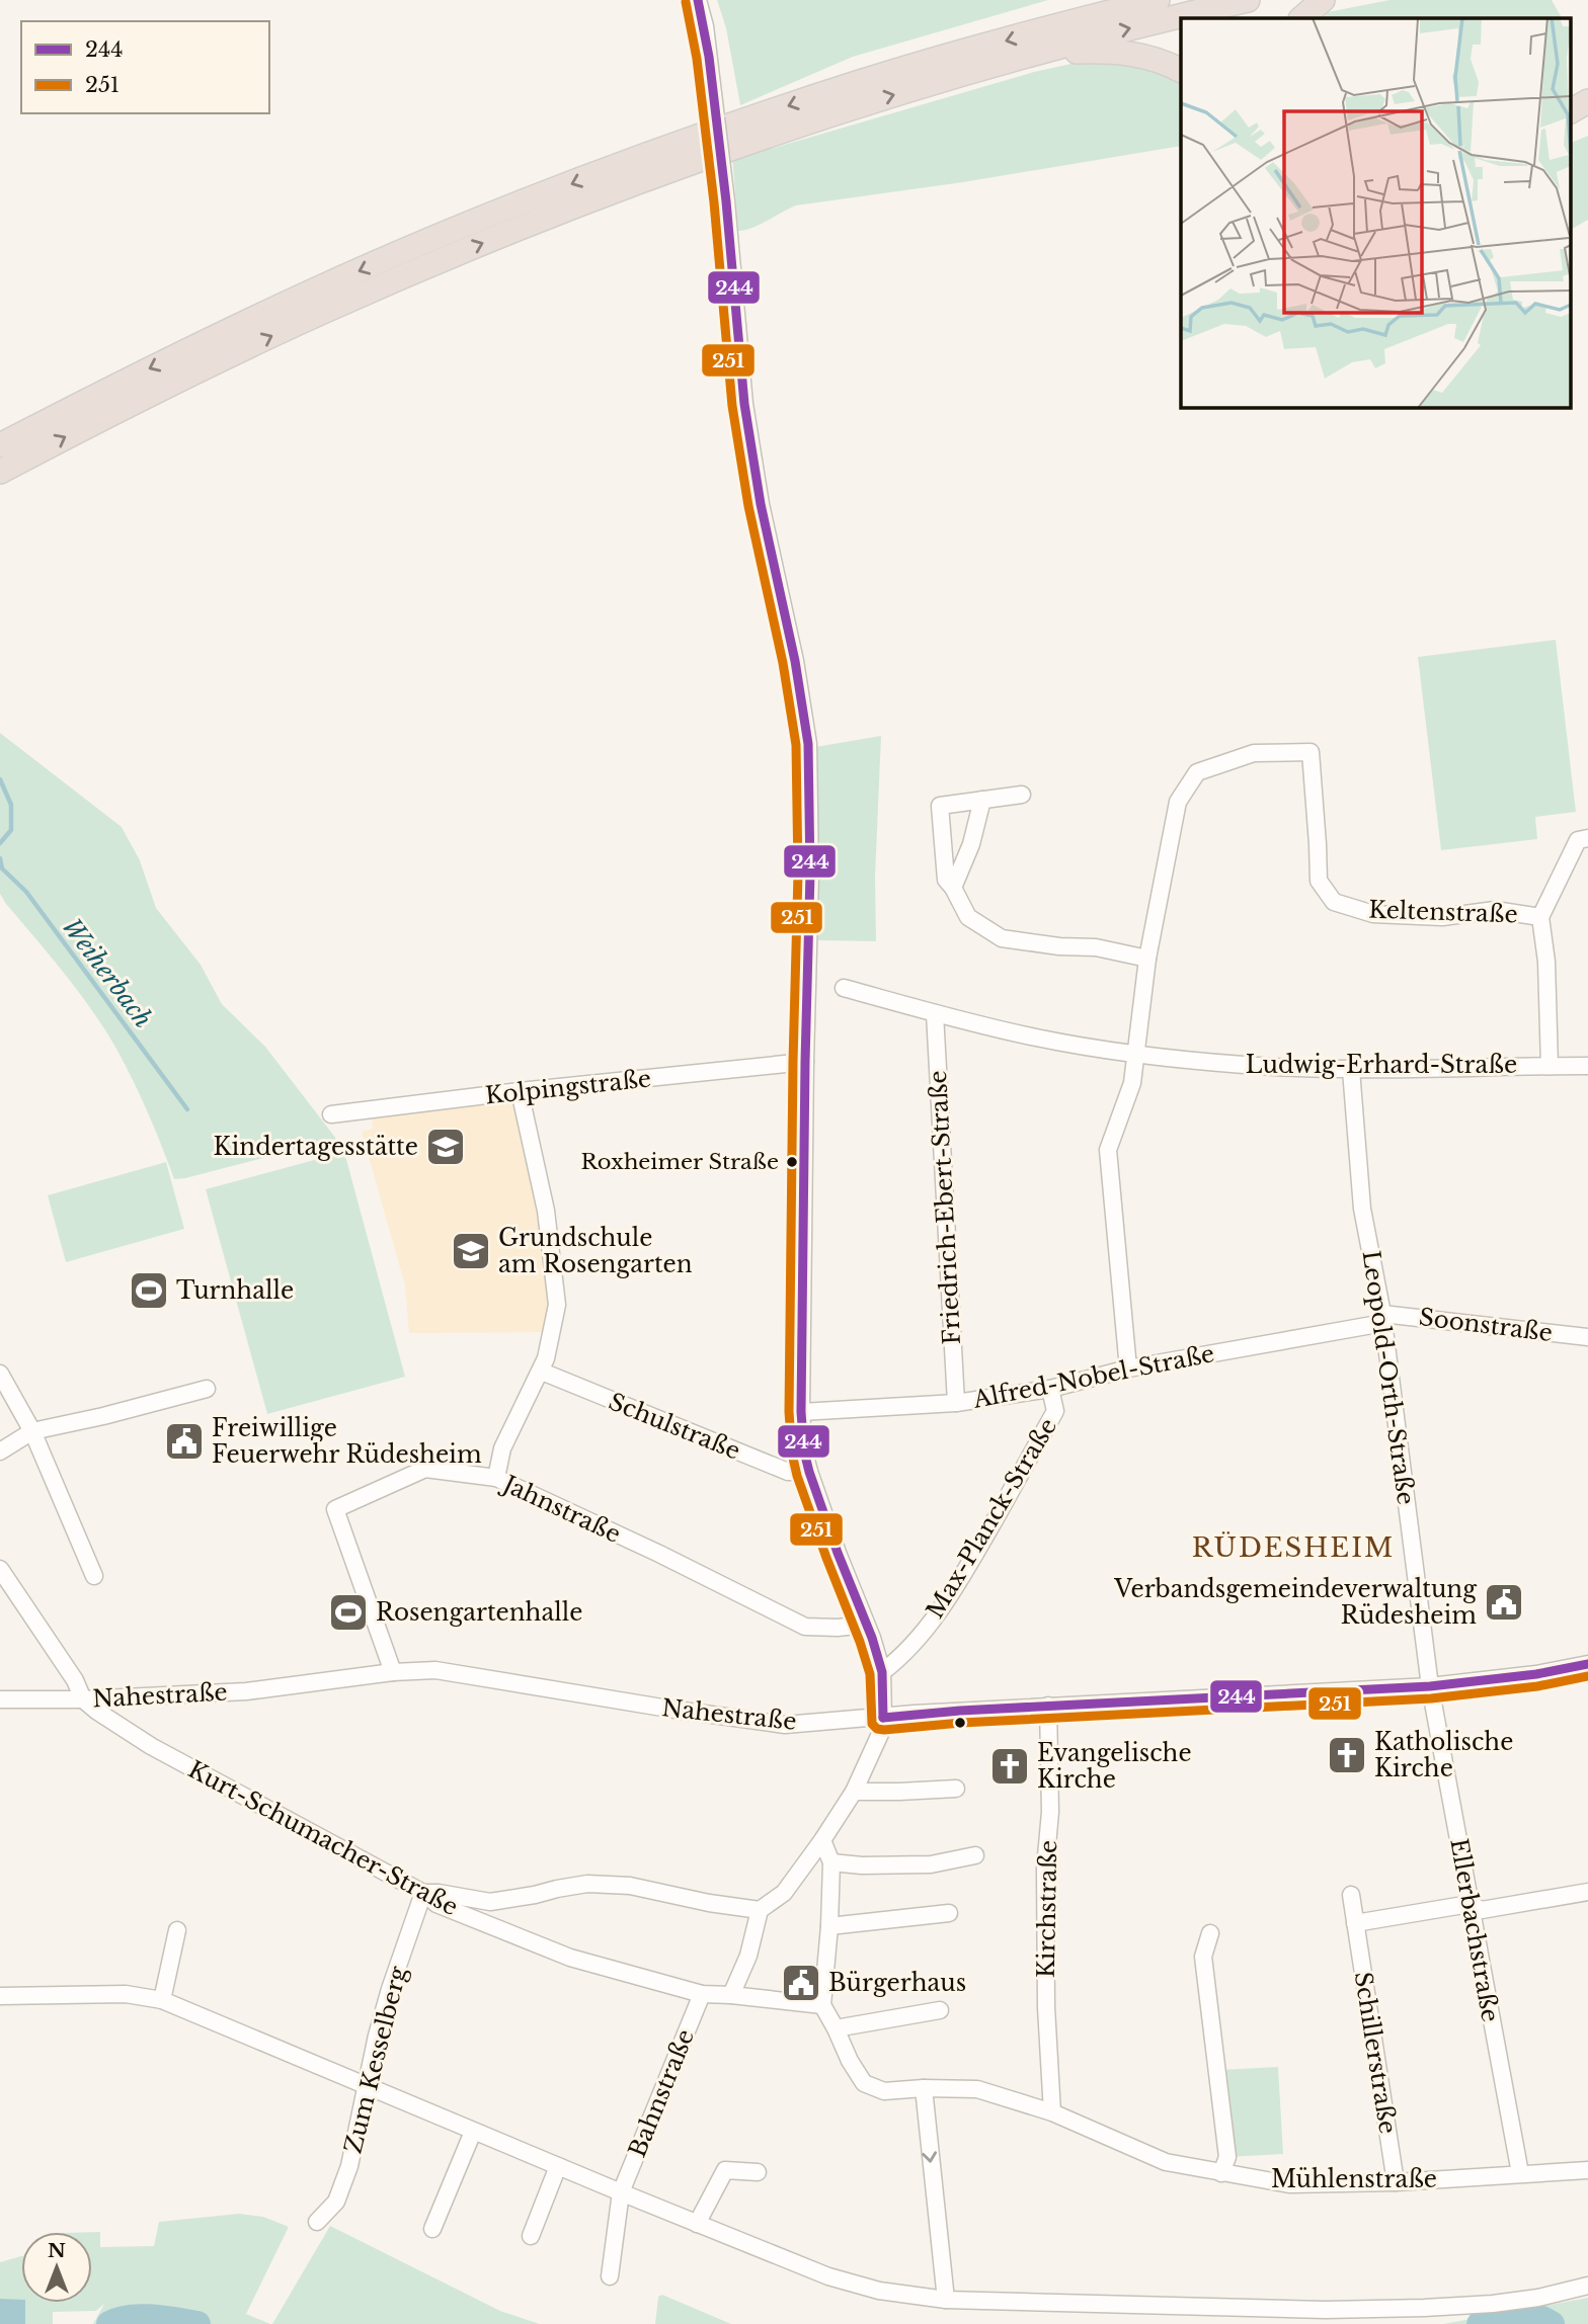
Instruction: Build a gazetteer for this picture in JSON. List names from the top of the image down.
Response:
{
  "streets": {
    "street": [
      "Keltenstraße",
      "Ludwig-Erhard-Straße",
      "Kolpingstraße",
      "Friedrich-Ebert-Straße",
      "Soonstraße",
      "Alfred-Nobel-Straße",
      "Leopold-Orth-Straße",
      "Schulstraße",
      "Jahnstraße",
      "Max-Planck-Straße",
      "Nahestraße",
      "Kurt-Schumacher-Straße",
      "Kirchstraße",
      "Ellerbachstraße",
      "Schillerstraße",
      "Zum Kesselberg",
      "Bahnstraße",
      "Mühlenstraße"
    ]
  },
  "crossings": [
    ["Keltenstraße", "Ludwig-Erhard-Straße"],
    ["Keltenstraße", "Alfred-Nobel-Straße"],
    ["Ludwig-Erhard-Straße", "Friedrich-Ebert-Straße"],
    ["Ludwig-Erhard-Straße", "Leopold-Orth-Straße"],
    ["Friedrich-Ebert-Straße", "Alfred-Nobel-Straße"],
    ["Soonstraße", "Alfred-Nobel-Straße"],
    ["Soonstraße", "Leopold-Orth-Straße"],
    ["Alfred-Nobel-Straße", "Leopold-Orth-Straße"],
    ["Alfred-Nobel-Straße", "Max-Planck-Straße"],
    ["Leopold-Orth-Straße", "Nahestraße"],
    ["Leopold-Orth-Straße", "Ellerbachstraße"],
    ["Jahnstraße", "Nahestraße"],
    ["Nahestraße", "Kurt-Schumacher-Straße"],
    ["Nahestraße", "Kirchstraße"],
    ["Nahestraße", "Ellerbachstraße"],
    ["Kurt-Schumacher-Straße", "Zum Kesselberg"],
    ["Kurt-Schumacher-Straße", "Bahnstraße"],
    ["Kurt-Schumacher-Straße", "Mühlenstraße"],
    ["Kirchstraße", "Mühlenstraße"],
    ["Ellerbachstraße", "Mühlenstraße"],
    ["Schillerstraße", "Mühlenstraße"]
  ],
  "districts": ["RÜDESHEIM"],
  "water": ["Weiherbach"],
  "places": {
    "school or university": ["Kindertagesstätte", "Grundschule am Rosengarten"],
    "other": ["Roxheimer Straße"],
    "sports": ["Turnhalle", "Rosengartenhalle"],
    "public building": ["Freiwillige Feuerwehr Rüdesheim", "Verbandsgemeindeverwaltung Rüdesheim", "Bürgerhaus"],
    "church": ["Katholische Kirche", "Evangelische Kirche"]
  },
  "lines": ["transit line 244", "transit line 251"],
  "legend": ["244", "251"],
  "north": "top"
}
